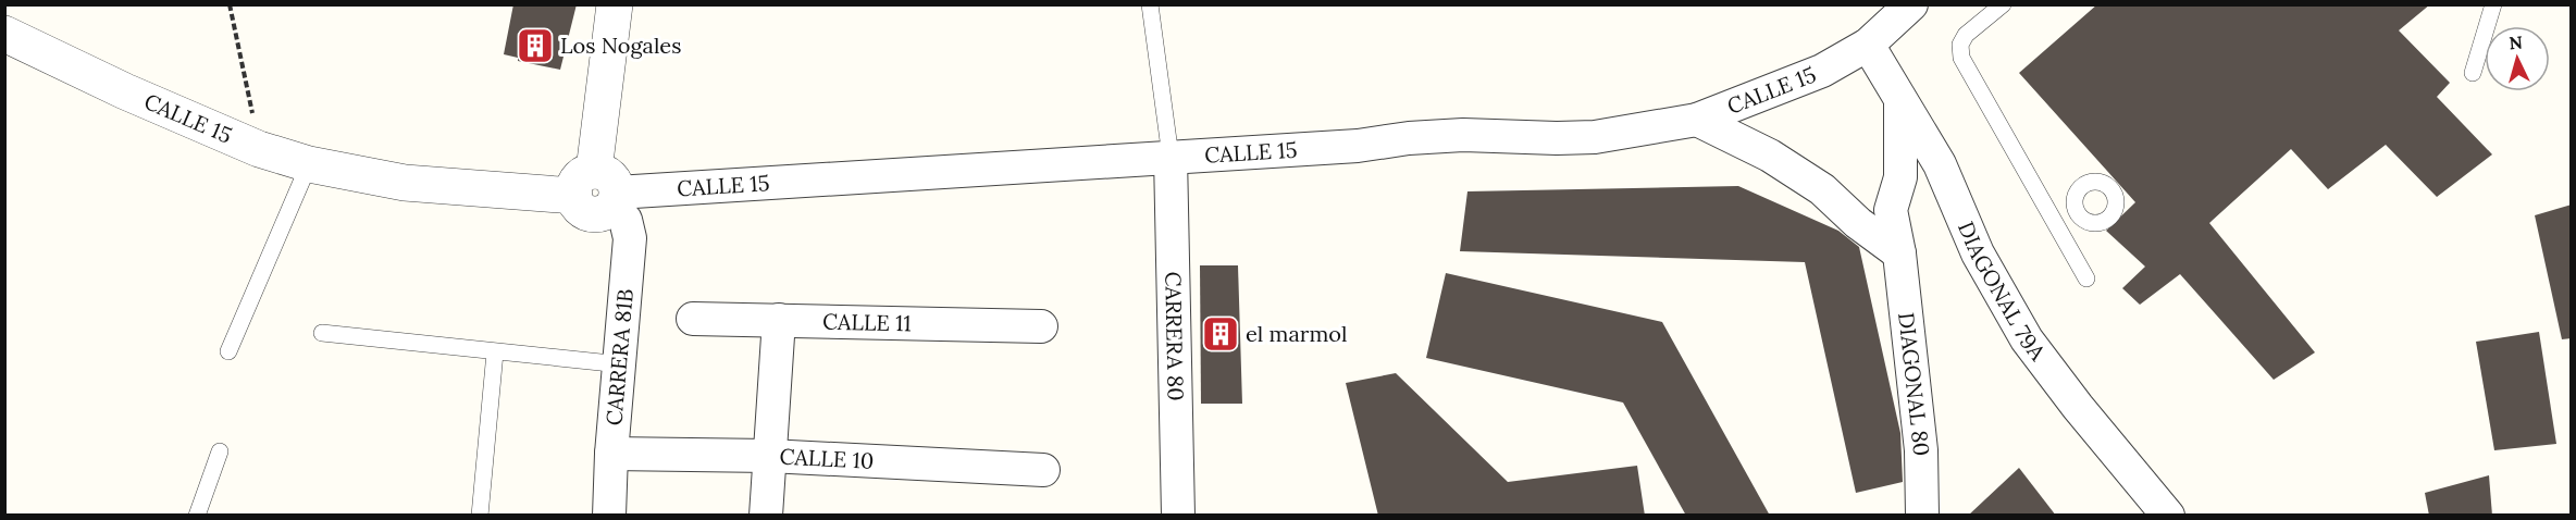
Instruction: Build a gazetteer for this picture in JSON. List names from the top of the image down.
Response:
{
  "streets": {
    "street": [
      "CALLE 15",
      "DIAGONAL 79A",
      "CALLE 11",
      "CARRERA 80",
      "CARRERA 81B",
      "DIAGONAL 80",
      "CALLE 10"
    ]
  },
  "crossings": [
    ["CALLE 15", "DIAGONAL 79A"],
    ["CALLE 15", "CARRERA 80"],
    ["CALLE 15", "CARRERA 81B"],
    ["DIAGONAL 79A", "DIAGONAL 80"],
    ["CARRERA 81B", "CALLE 10"]
  ],
  "places": {
    "building": ["Los Nogales", "el marmol"]
  },
  "north": "top"
}
